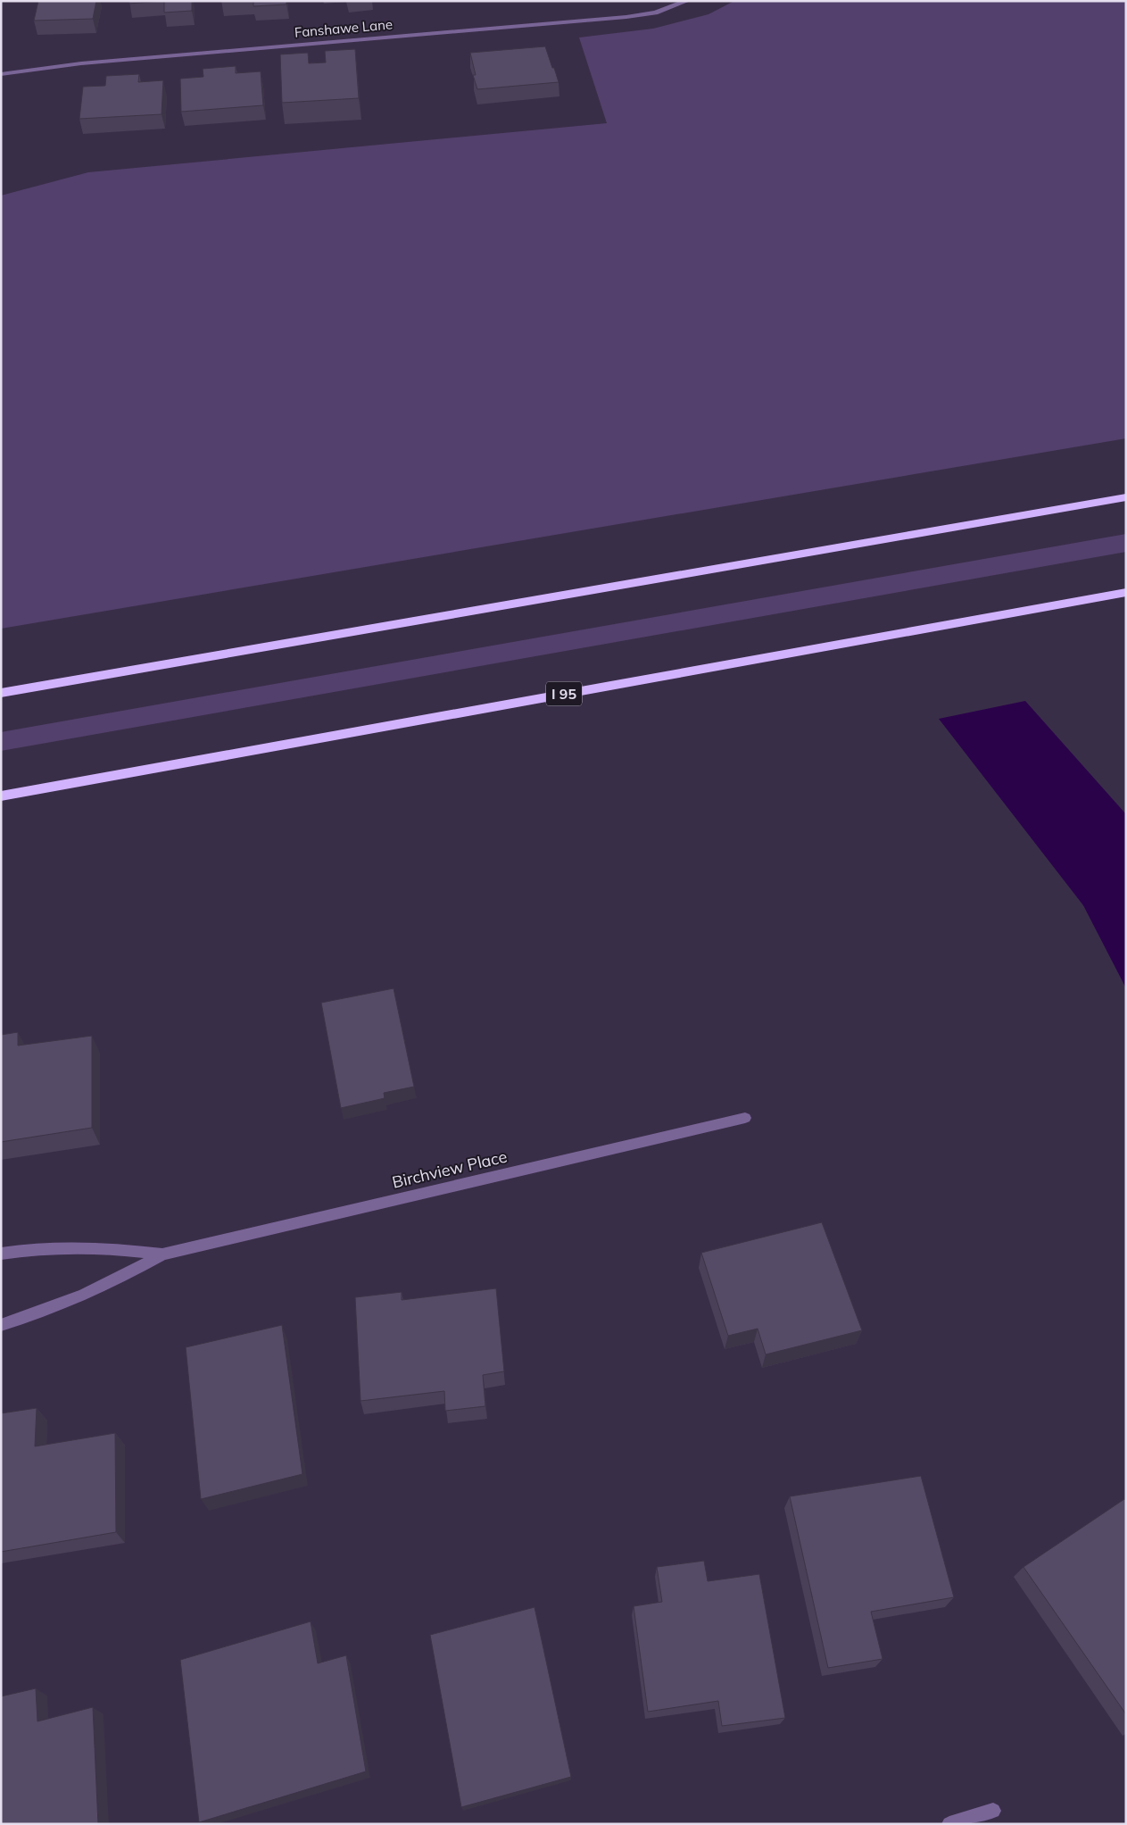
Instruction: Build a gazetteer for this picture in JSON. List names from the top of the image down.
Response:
{
  "streets": {
    "highway": ["I 95"],
    "street": ["Fanshawe Lane", "Birchview Place"]
  }
}
